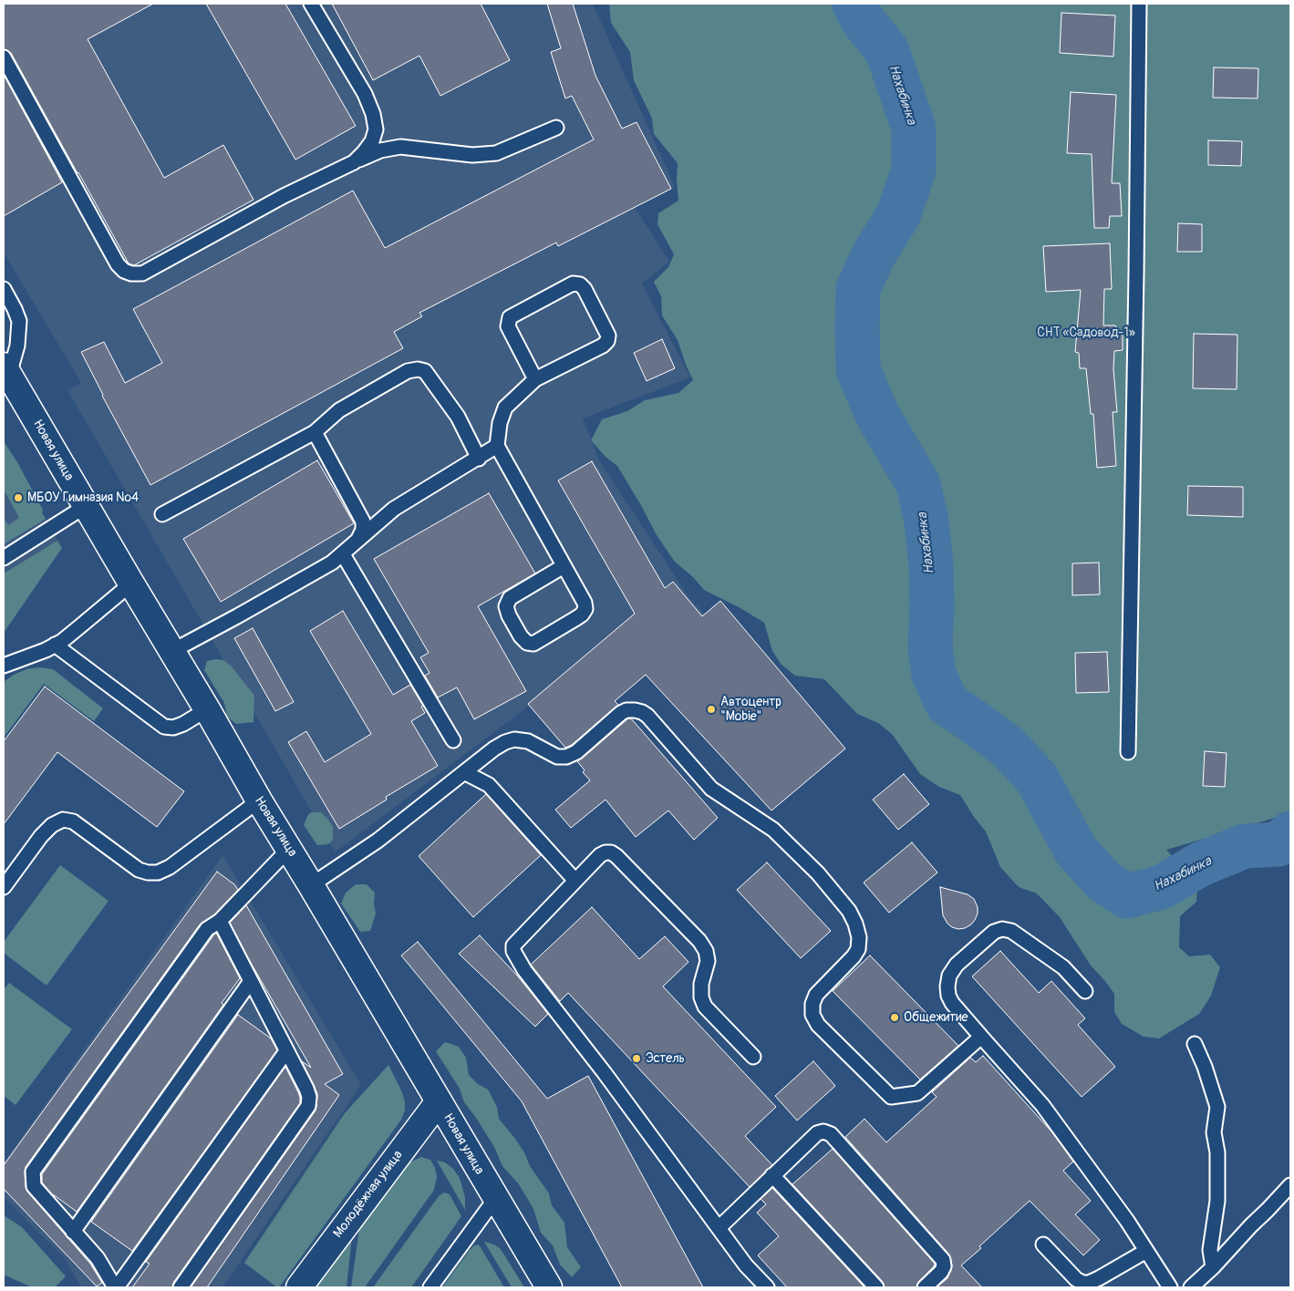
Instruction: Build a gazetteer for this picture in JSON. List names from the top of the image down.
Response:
{
  "streets": {
    "street": ["Новая улица", "Молодёжная улица"]
  },
  "crossings": [
    ["Новая улица", "Молодёжная улица"]
  ],
  "water": ["Нахабинка"],
  "parks": ["СНТ «Садовод-1»"],
  "places": [
    "МБОУ Гимназия №4",
    "Автоцентр \"Mobie\"",
    "Общежитие",
    "Эстель"
  ]
}
